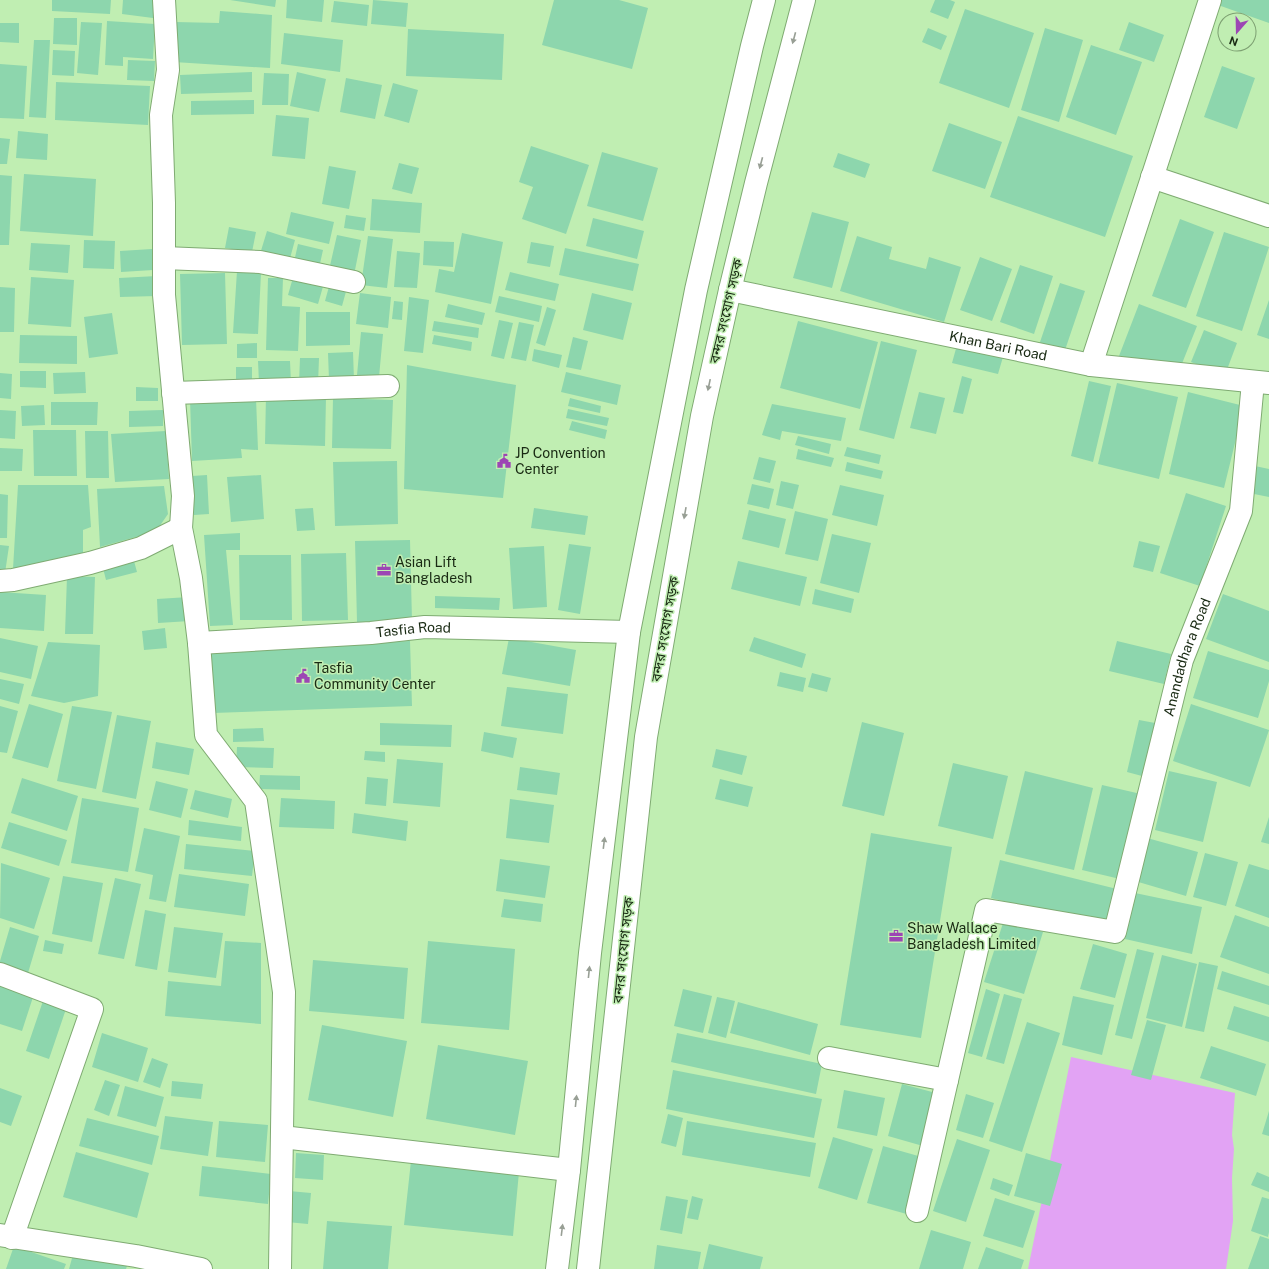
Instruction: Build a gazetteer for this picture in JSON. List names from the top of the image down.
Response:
{
  "streets": {
    "main road": [
      "বন্দর সংযোগ সড়ক",
      "Khan Bari Road",
      "Tasfia Road",
      "Anandadhara Road"
    ]
  },
  "crossings": [
    ["বন্দর সংযোগ সড়ক", "Khan Bari Road"],
    ["Khan Bari Road", "Anandadhara Road"]
  ],
  "places": {
    "public building": ["JP Convention Center", "Tasfia Community Center"],
    "office": ["Asian Lift Bangladesh", "Shaw Wallace Bangladesh Limited"]
  },
  "north": "bottom"
}
